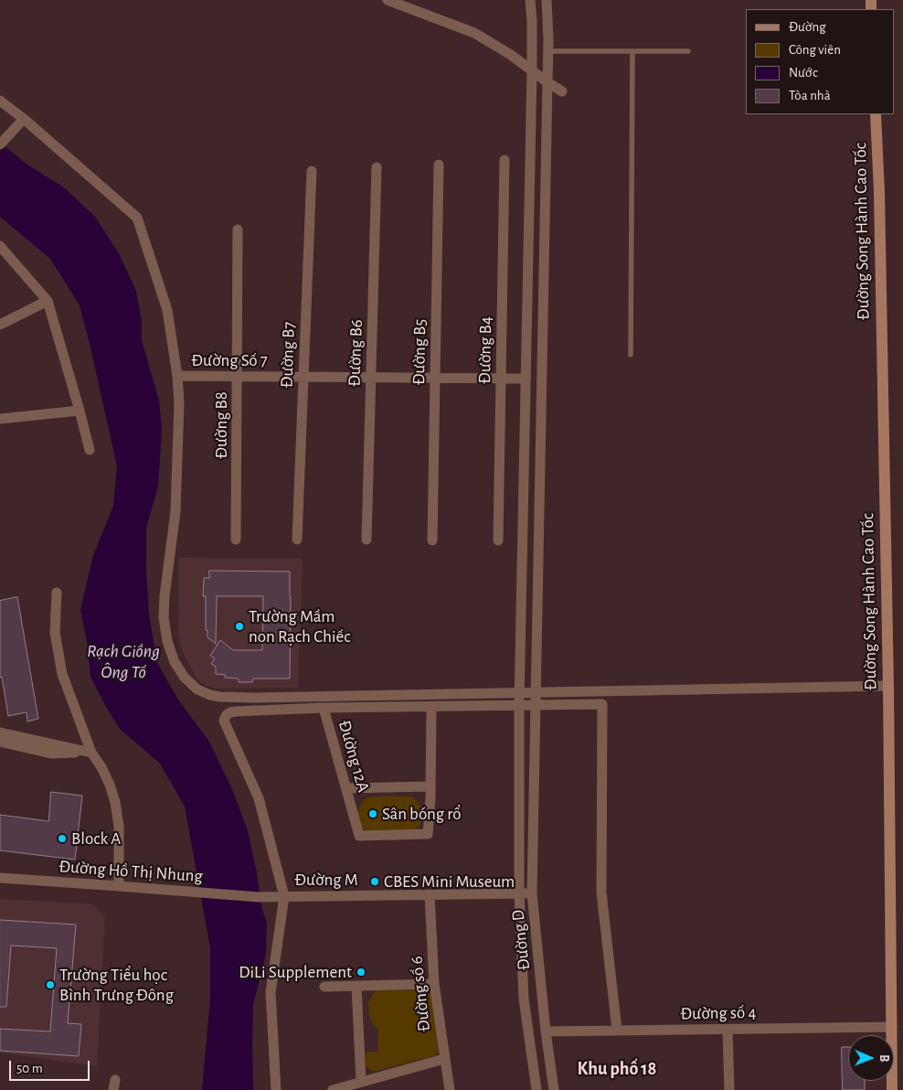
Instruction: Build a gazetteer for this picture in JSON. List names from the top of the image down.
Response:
{
  "streets": {
    "main road": ["Đường Song Hành Cao Tốc"],
    "street": [
      "Đường B4",
      "Đường B5",
      "Đường B6",
      "Đường B7",
      "Đường Số 7",
      "Đường B8",
      "Đường 12A",
      "Đường Hồ Thị Nhung",
      "Đường M",
      "Đường D",
      "Đường số 6",
      "Đường số 4"
    ]
  },
  "crossings": [
    ["Đường Song Hành Cao Tốc", "Đường số 4"],
    ["Đường B4", "Đường Số 7"],
    ["Đường B5", "Đường Số 7"],
    ["Đường B6", "Đường Số 7"],
    ["Đường B7", "Đường Số 7"],
    ["Đường Số 7", "Đường B8"],
    ["Đường Số 7", "Đường D"],
    ["Đường Hồ Thị Nhung", "Đường M"],
    ["Đường M", "Đường D"],
    ["Đường M", "Đường số 6"],
    ["Đường D", "Đường số 4"]
  ],
  "districts": ["Khu phố 18"],
  "water": ["Rạch Giồng Ông Tố"],
  "places": [
    "Trường Mầm non Rạch Chiếc",
    "Sân bóng rổ",
    "Block A",
    "CBES Mini Museum",
    "DiLi Supplement",
    "Trường Tiểu học Bình Trưng Đông"
  ],
  "legend": [
    "Đường",
    "Công viên",
    "Nước",
    "Tòa nhà"
  ],
  "scale_bar": "50 m",
  "north": "right"
}
